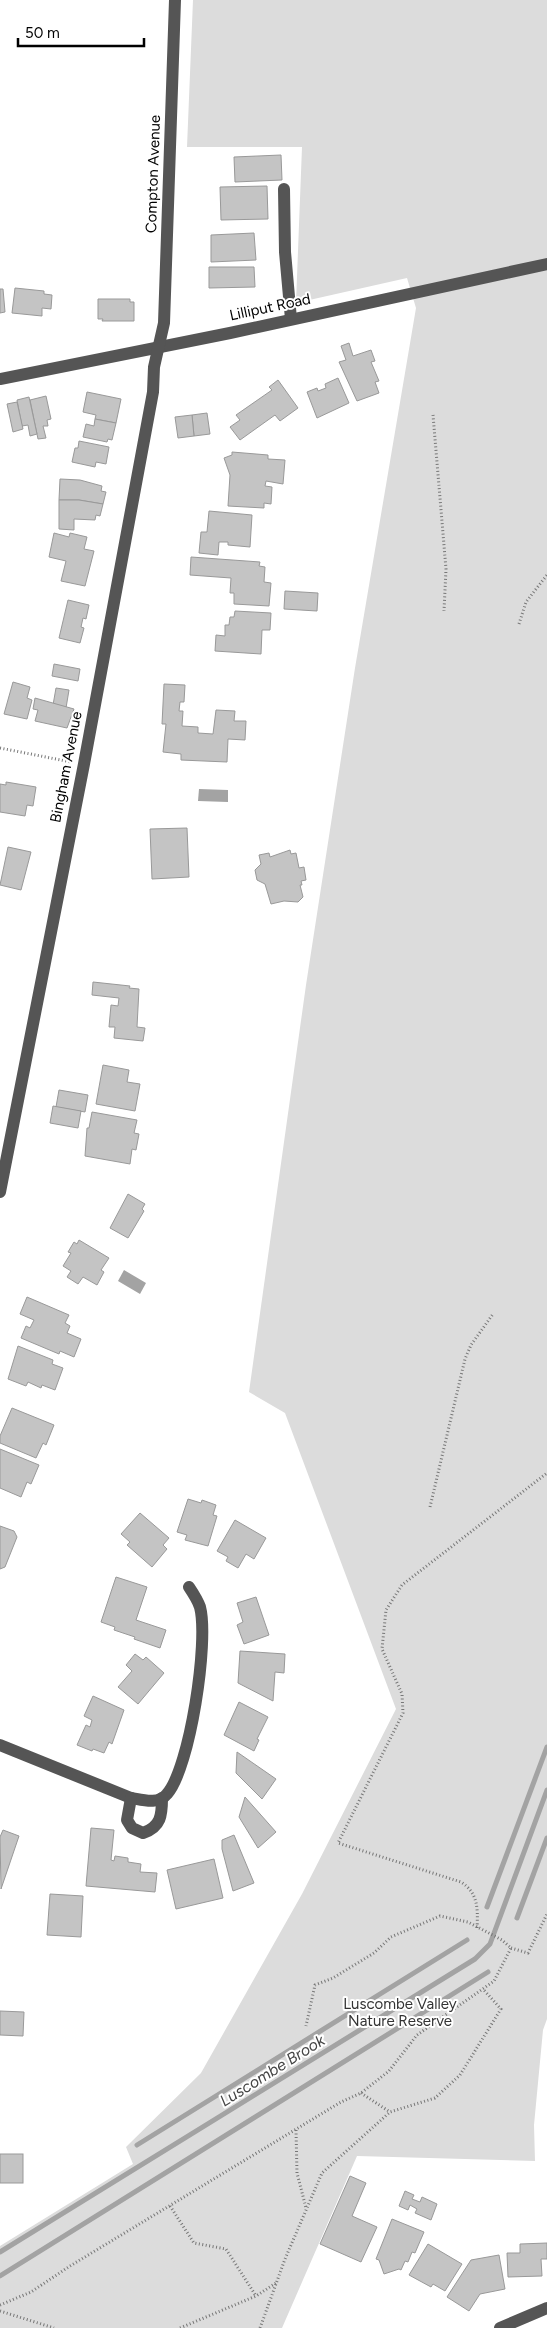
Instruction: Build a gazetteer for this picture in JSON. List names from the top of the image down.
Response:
{
  "streets": {
    "street": ["Compton Avenue", "Lilliput Road", "Bingham Avenue"]
  },
  "crossings": [
    ["Compton Avenue", "Lilliput Road"],
    ["Compton Avenue", "Bingham Avenue"],
    ["Lilliput Road", "Bingham Avenue"]
  ],
  "water": ["Luscombe Brook"],
  "parks": ["Luscombe Valley Nature Reserve"],
  "scale_bar": "50 m"
}
